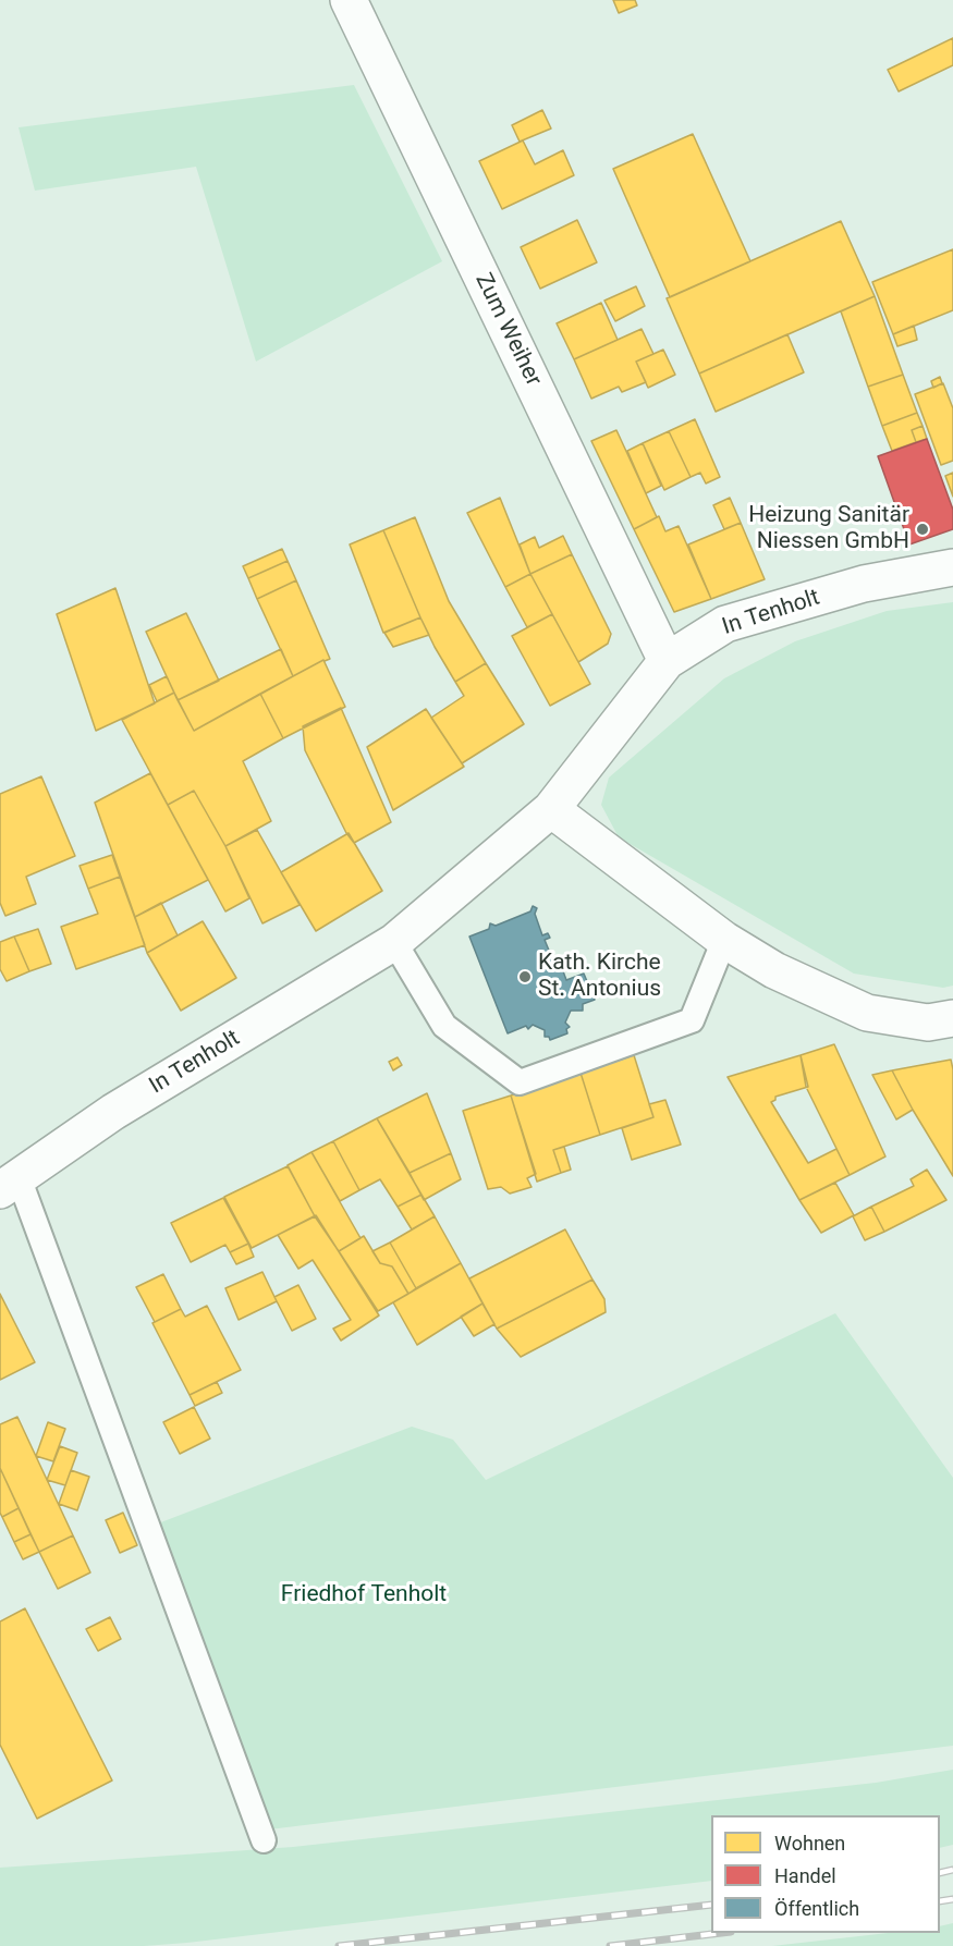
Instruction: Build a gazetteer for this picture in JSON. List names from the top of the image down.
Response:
{
  "streets": {
    "street": ["Zum Weiher", "In Tenholt"]
  },
  "crossings": [
    ["Zum Weiher", "In Tenholt"]
  ],
  "parks": ["Friedhof Tenholt"],
  "places": ["Heizung Sanitär Niessen GmbH", "Kath. Kirche St. Antonius"],
  "legend": ["Wohnen", "Handel", "Öffentlich"]
}
